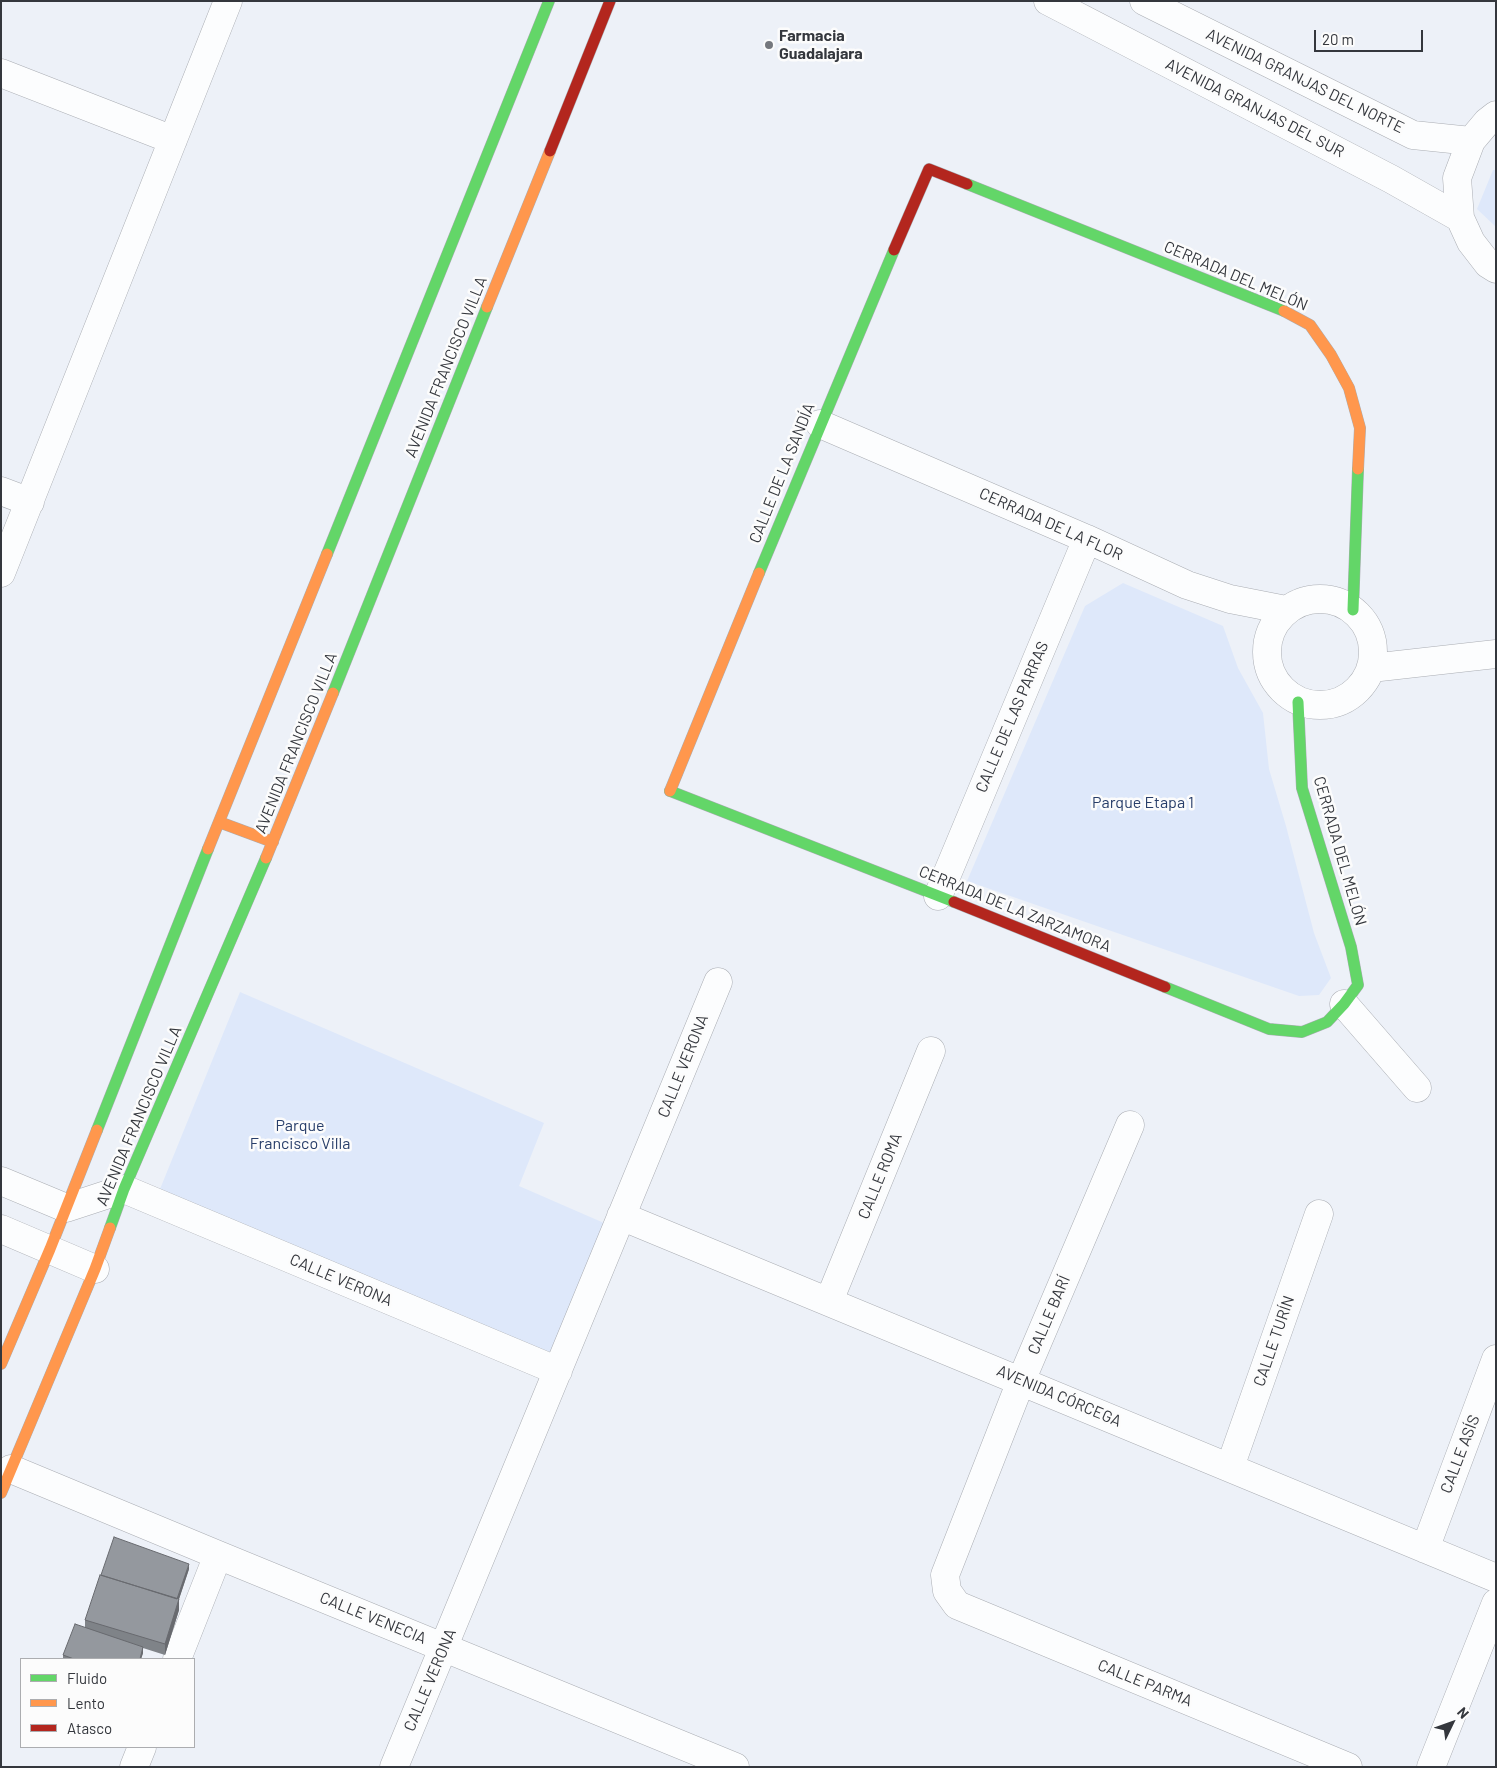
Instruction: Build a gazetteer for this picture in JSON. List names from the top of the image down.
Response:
{
  "streets": {
    "main road": [
      "CERRADA DEL MELÓN",
      "AVENIDA FRANCISCO VILLA",
      "CALLE DE LA SANDÍA",
      "CERRADA DE LA ZARZAMORA"
    ],
    "street": [
      "AVENIDA GRANJAS DEL NORTE",
      "AVENIDA GRANJAS DEL SUR",
      "CERRADA DE LA FLOR",
      "CALLE DE LAS PARRAS",
      "CALLE VERONA",
      "CALLE ROMA",
      "CALLE BARÍ",
      "CALLE TURÍN",
      "AVENIDA CÓRCEGA",
      "CALLE ASÍS",
      "CALLE VENECIA",
      "CALLE PARMA"
    ]
  },
  "crossings": [
    ["CERRADA DEL MELÓN", "CALLE DE LA SANDÍA"],
    ["CERRADA DEL MELÓN", "CERRADA DE LA FLOR"],
    ["CERRADA DEL MELÓN", "CERRADA DE LA ZARZAMORA"],
    ["AVENIDA FRANCISCO VILLA", "CALLE VERONA"],
    ["AVENIDA FRANCISCO VILLA", "CALLE VENECIA"],
    ["CALLE DE LA SANDÍA", "CERRADA DE LA FLOR"],
    ["CALLE DE LA SANDÍA", "CERRADA DE LA ZARZAMORA"],
    ["CERRADA DE LA FLOR", "CALLE DE LAS PARRAS"],
    ["CALLE DE LAS PARRAS", "CERRADA DE LA ZARZAMORA"],
    ["CALLE VERONA", "AVENIDA CÓRCEGA"],
    ["CALLE VERONA", "CALLE VENECIA"],
    ["CALLE ROMA", "AVENIDA CÓRCEGA"],
    ["CALLE BARÍ", "AVENIDA CÓRCEGA"],
    ["CALLE BARÍ", "CALLE PARMA"],
    ["CALLE TURÍN", "AVENIDA CÓRCEGA"],
    ["AVENIDA CÓRCEGA", "CALLE ASÍS"]
  ],
  "parks": ["Parque Etapa 1", "Parque Francisco Villa"],
  "places": ["Farmacia Guadalajara"],
  "legend": ["Fluido", "Lento", "Atasco"],
  "scale_bar": "20 m",
  "north": "top right"
}
